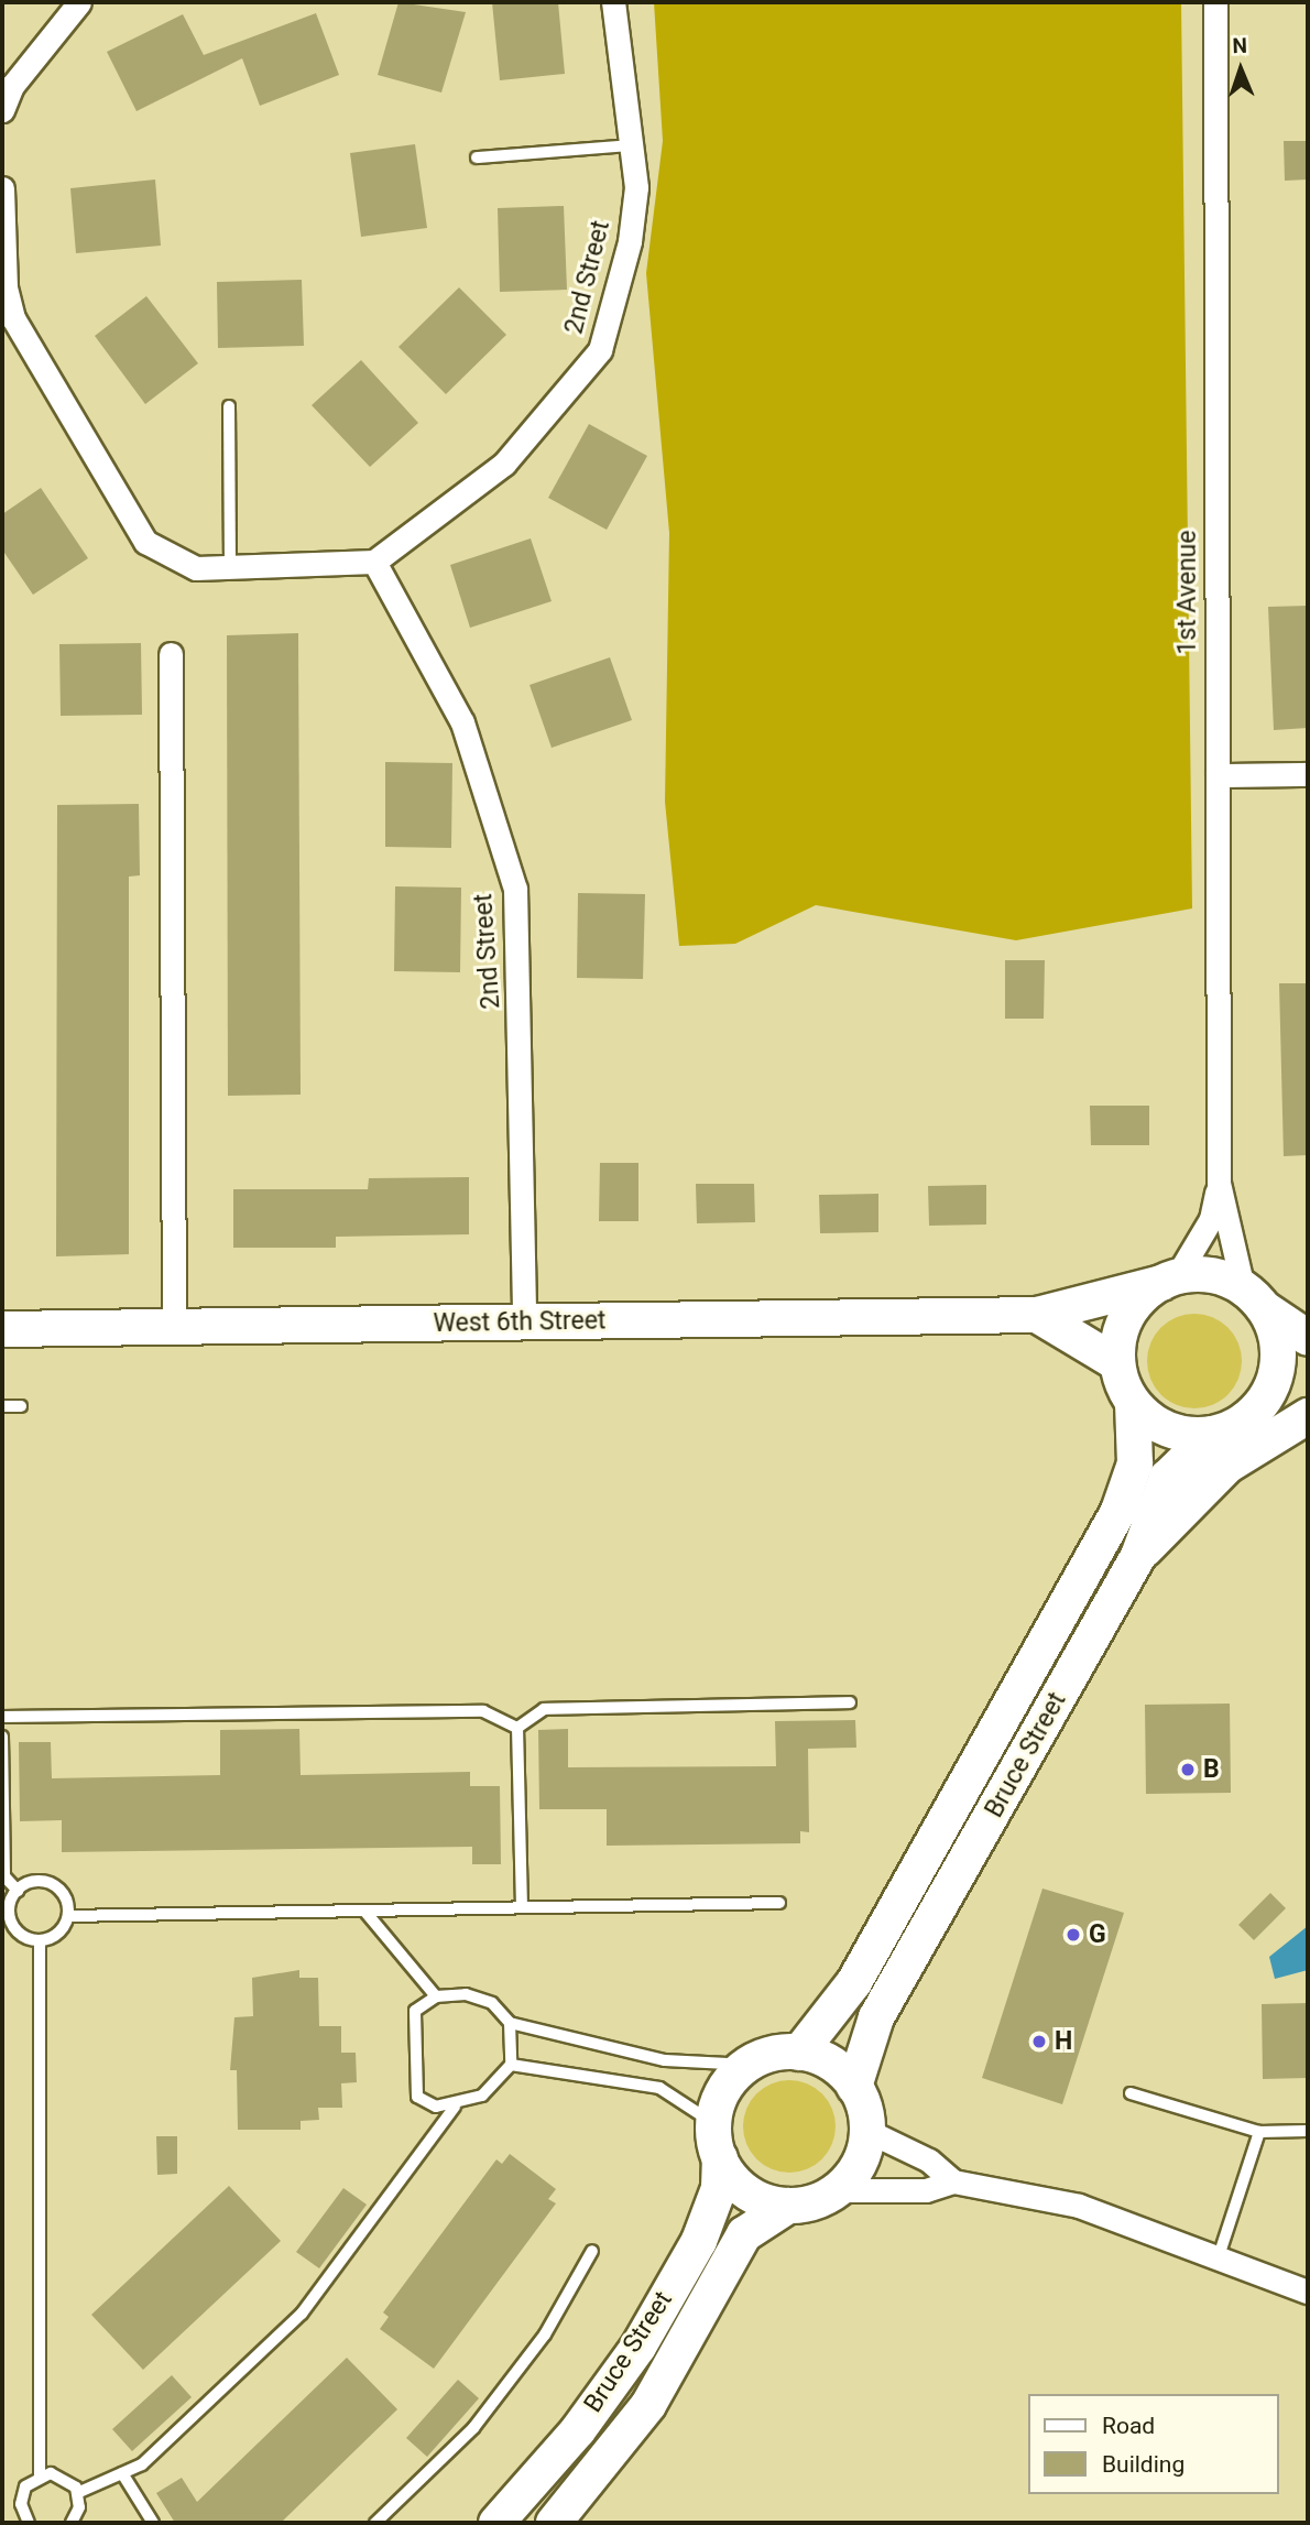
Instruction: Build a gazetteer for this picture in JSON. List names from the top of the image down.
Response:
{
  "streets": {
    "street": [
      "2nd Street",
      "1st Avenue",
      "West 6th Street",
      "Bruce Street"
    ]
  },
  "crossings": [
    ["2nd Street", "West 6th Street"],
    ["1st Avenue", "West 6th Street"],
    ["1st Avenue", "Bruce Street"],
    ["West 6th Street", "Bruce Street"]
  ],
  "places": ["B", "G", "H"],
  "legend": ["Road", "Building"],
  "north": "top"
}
